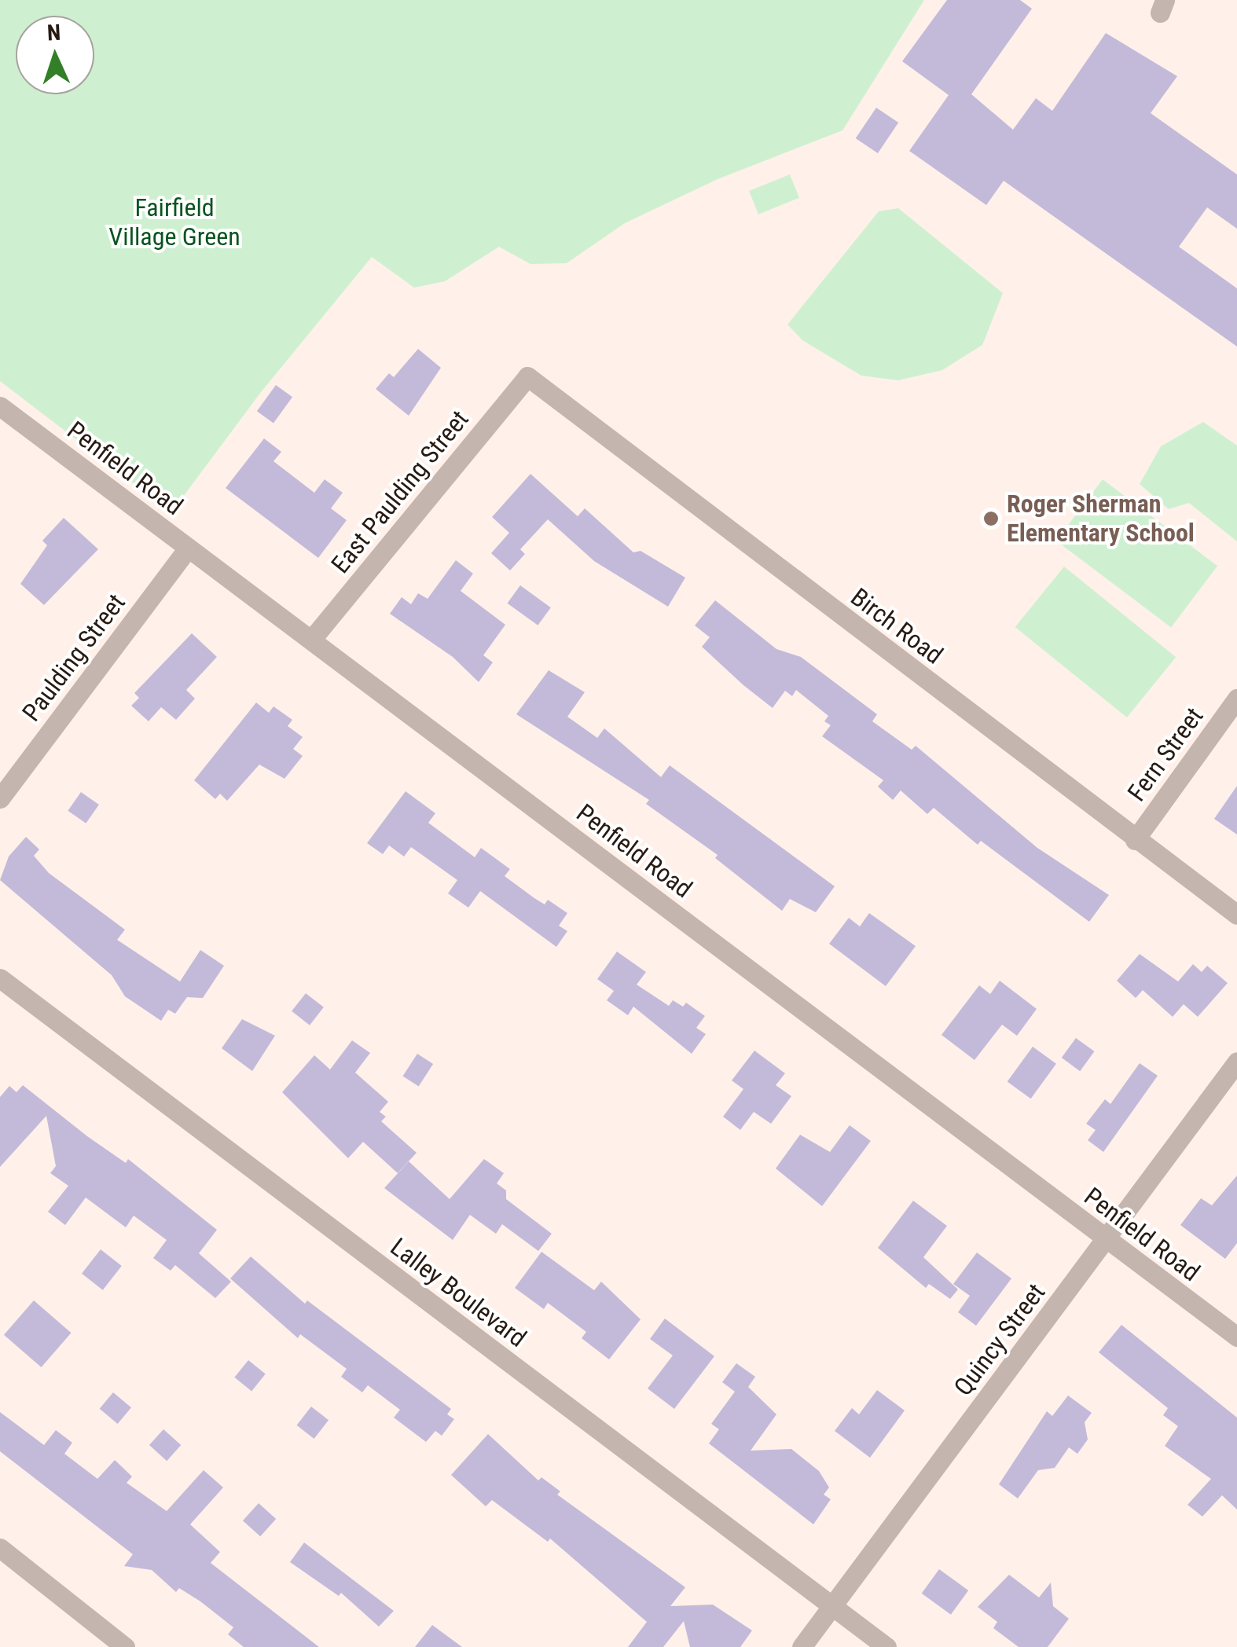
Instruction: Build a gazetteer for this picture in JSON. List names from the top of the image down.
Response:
{
  "streets": {
    "street": [
      "Penfield Road",
      "East Paulding Street",
      "Birch Road",
      "Paulding Street",
      "Fern Street",
      "Lalley Boulevard",
      "Quincy Street"
    ]
  },
  "crossings": [
    ["Penfield Road", "East Paulding Street"],
    ["Penfield Road", "Paulding Street"],
    ["Penfield Road", "Quincy Street"],
    ["East Paulding Street", "Birch Road"],
    ["Birch Road", "Fern Street"],
    ["Lalley Boulevard", "Quincy Street"]
  ],
  "parks": ["Fairfield Village Green"],
  "places": ["Roger Sherman Elementary School"],
  "north": "top"
}
